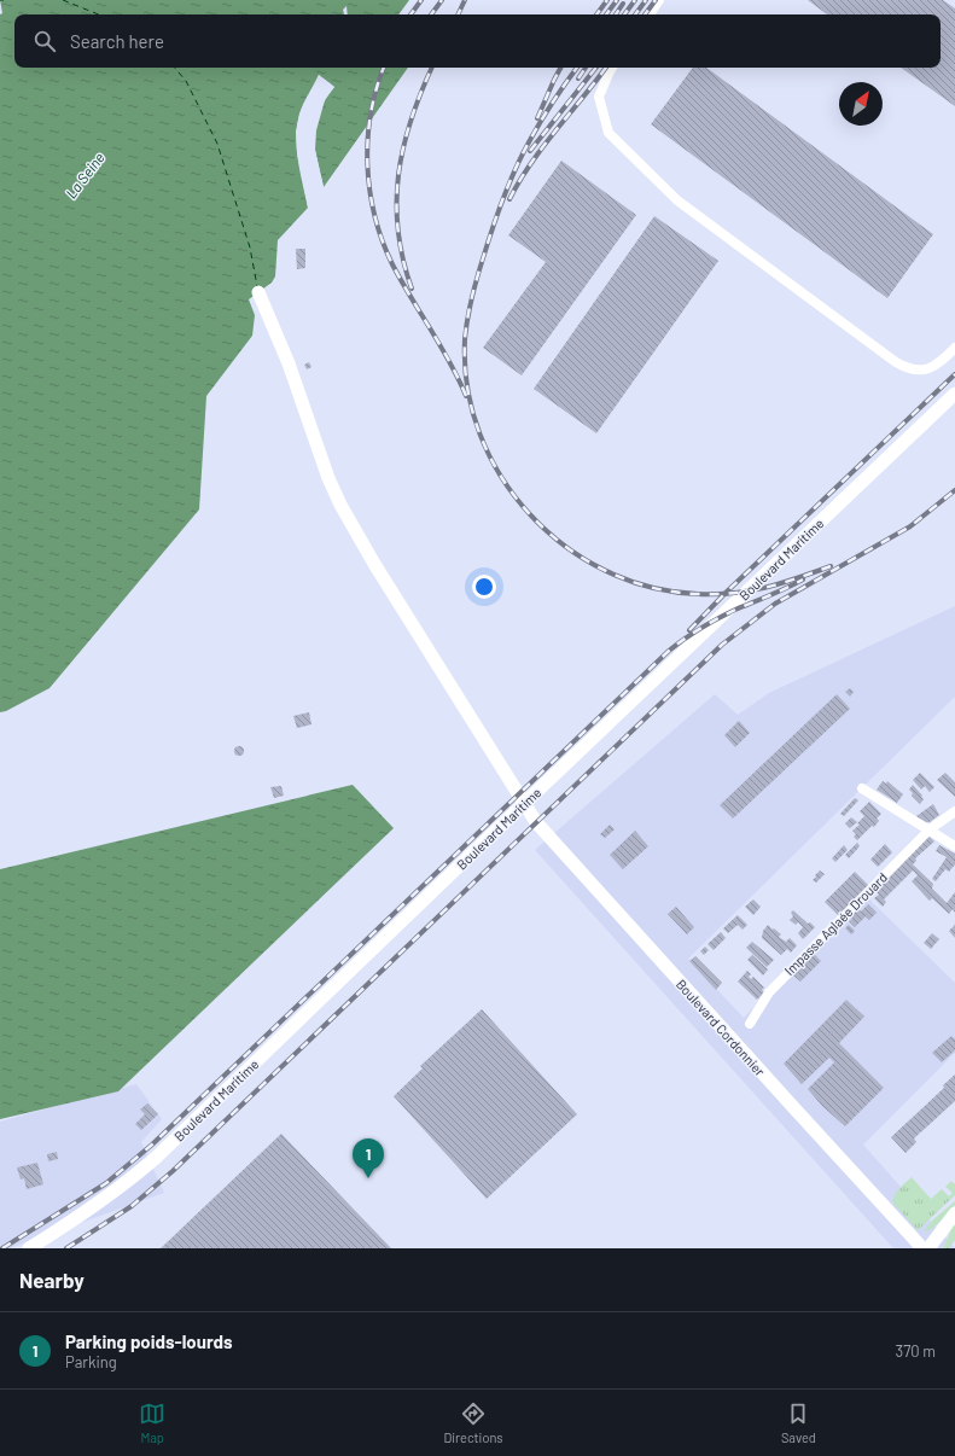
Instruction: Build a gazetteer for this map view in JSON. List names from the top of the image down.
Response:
{
  "streets": {
    "street": ["Boulevard Maritime", "Impasse Aglaée Drouard", "Boulevard Cordonnier"]
  },
  "crossings": [
    ["Boulevard Maritime", "Boulevard Cordonnier"]
  ],
  "water": ["La Seine"],
  "north": "top right",
  "page": {
    "search": "Search here",
    "pins": "1",
    "heading": "Nearby",
    "list": [
      {
        "mark": "1",
        "name": "Parking poids-lourds",
        "note": "Parking",
        "value": "370 m"
      }
    ],
    "nav": ["Map", "Directions", "Saved"]
  }
}
